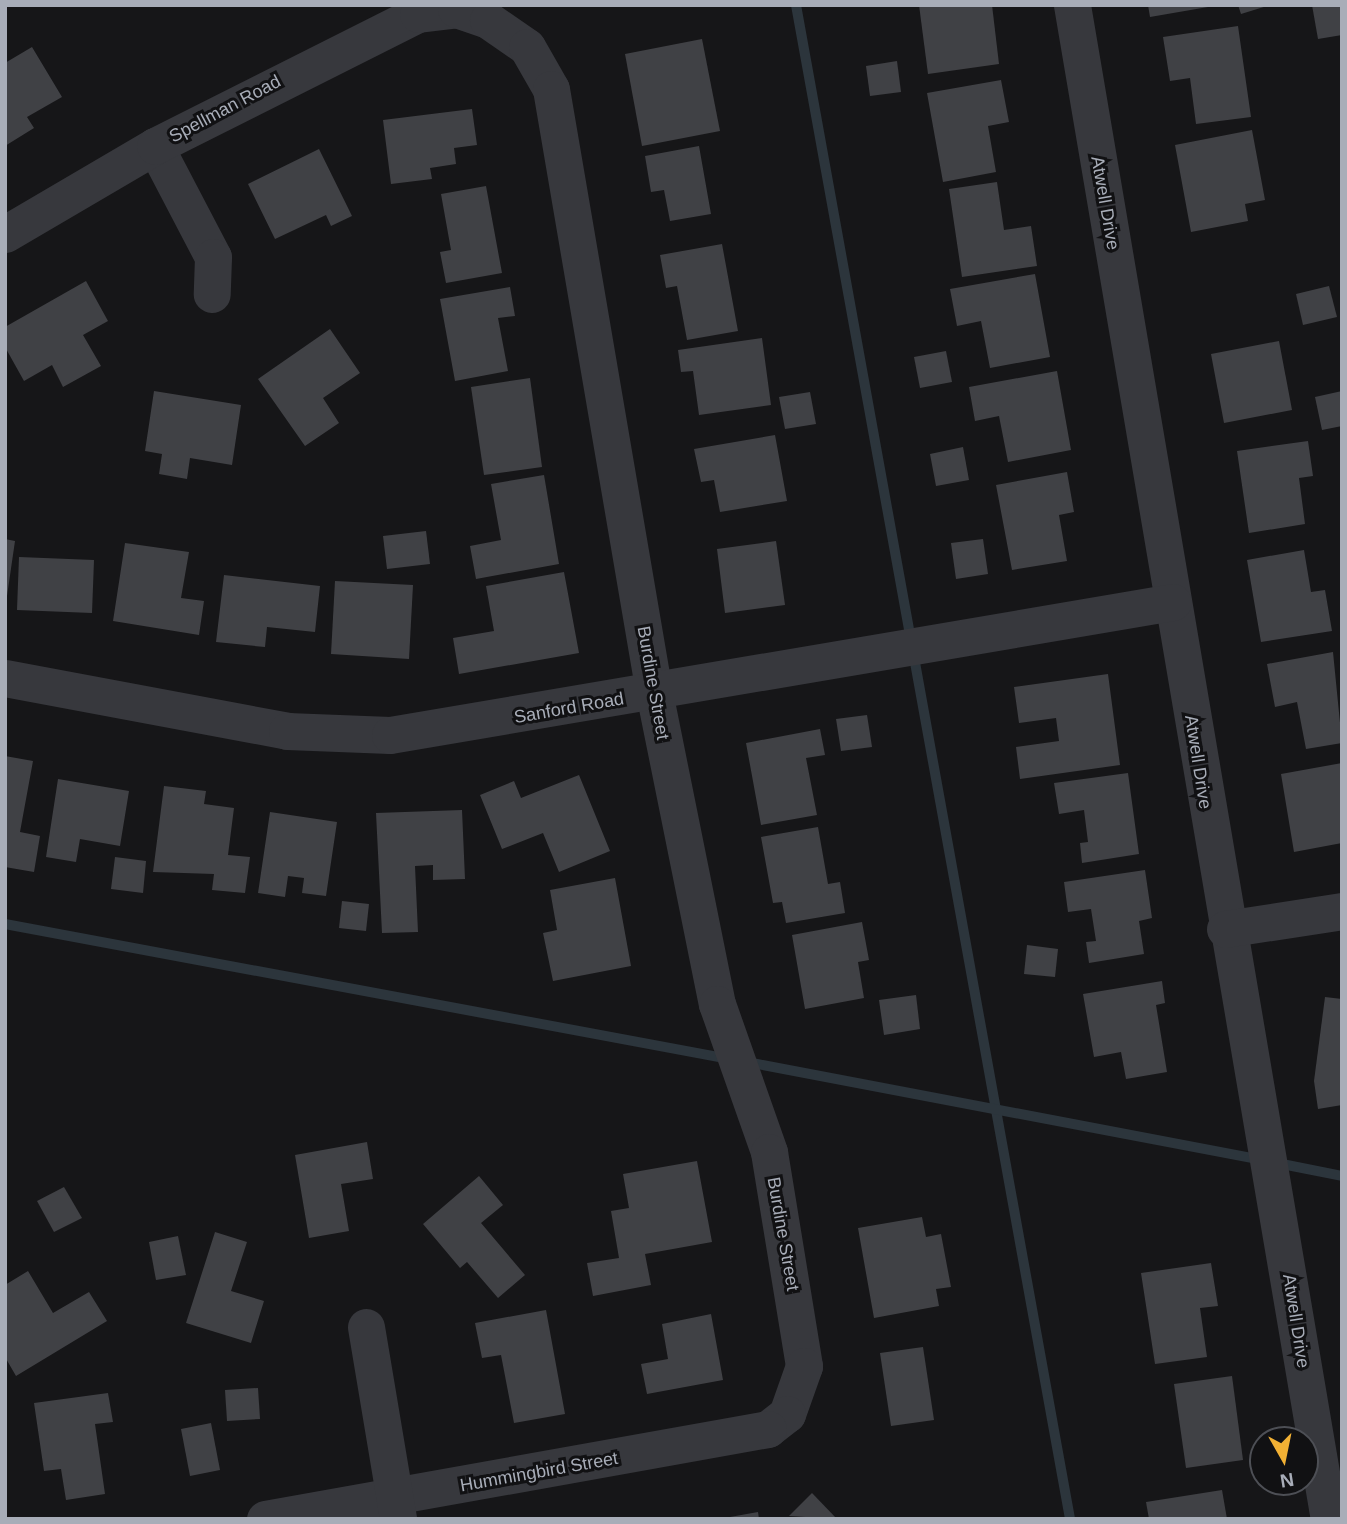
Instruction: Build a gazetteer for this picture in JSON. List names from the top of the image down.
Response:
{
  "streets": {
    "street": [
      "Spellman Road",
      "Atwell Drive",
      "Burdine Street",
      "Sanford Road",
      "Hummingbird Street"
    ]
  },
  "crossings": [
    ["Spellman Road", "Burdine Street"],
    ["Atwell Drive", "Sanford Road"],
    ["Burdine Street", "Sanford Road"],
    ["Burdine Street", "Hummingbird Street"]
  ],
  "north": "bottom"
}
